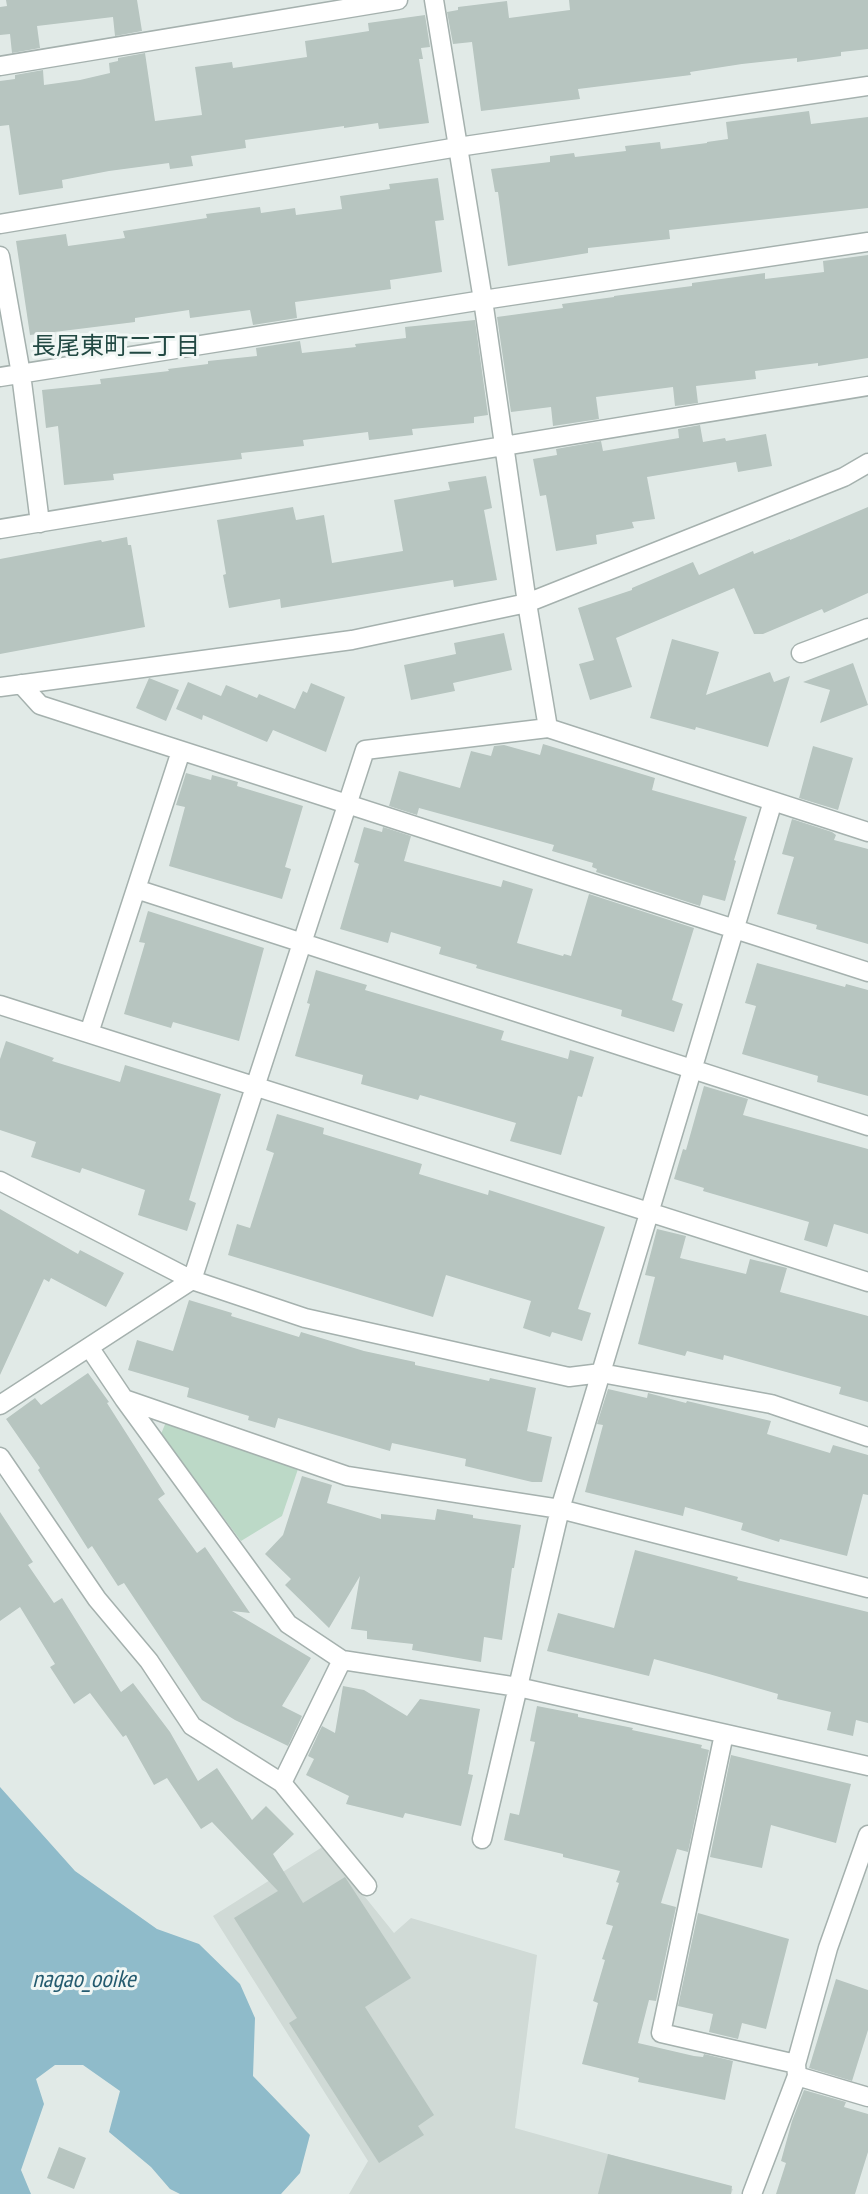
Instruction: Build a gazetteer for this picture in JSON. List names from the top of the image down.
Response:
{
  "districts": ["長尾東町二丁目"],
  "water": ["nagao_ooike"]
}
